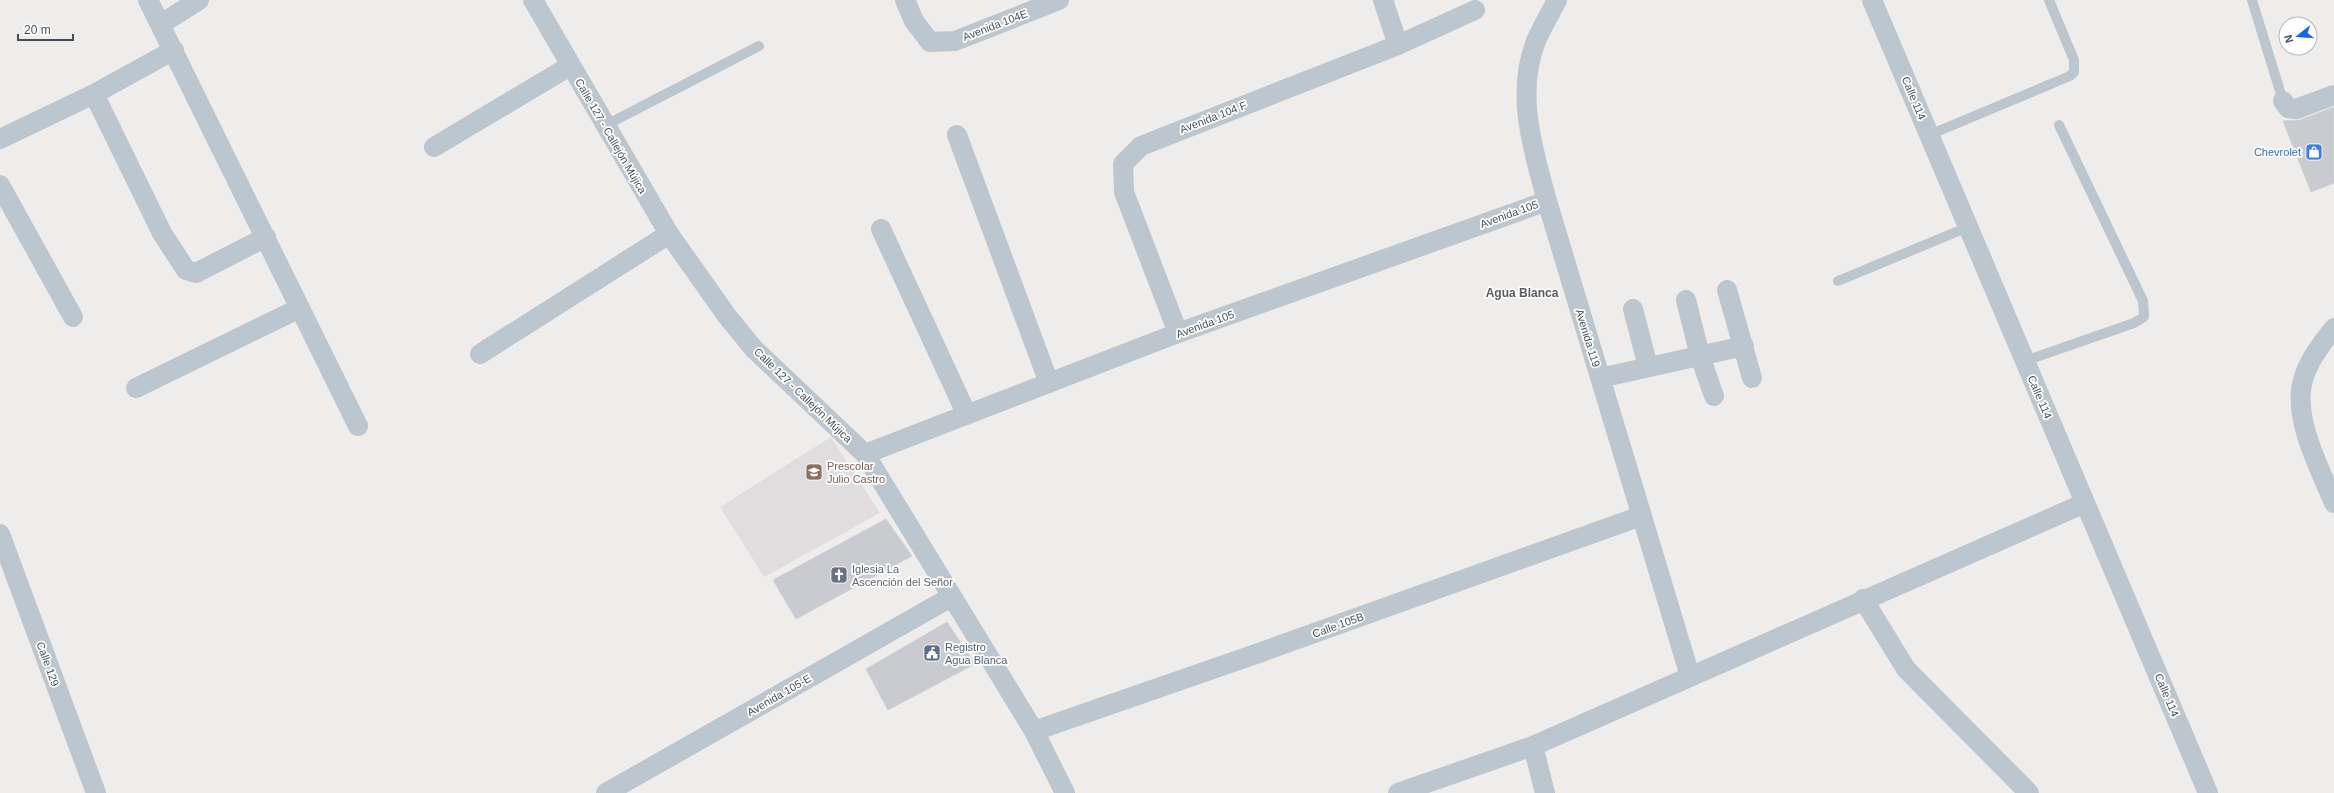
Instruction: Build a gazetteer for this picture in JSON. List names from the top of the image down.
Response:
{
  "streets": {
    "street": [
      "Avenida 104E",
      "Calle 114",
      "Avenida 104 F",
      "Calle 127 - Callejón Mújica",
      "Avenida 105",
      "Avenida 119",
      "Calle 105B",
      "Calle 129",
      "Avenida 105-E"
    ]
  },
  "crossings": [
    ["Avenida 104 F", "Avenida 105"],
    ["Calle 127 - Callejón Mújica", "Avenida 105"],
    ["Calle 127 - Callejón Mújica", "Calle 105B"],
    ["Calle 127 - Callejón Mújica", "Avenida 105-E"],
    ["Avenida 105", "Avenida 119"],
    ["Avenida 119", "Calle 105B"]
  ],
  "districts": ["Agua Blanca"],
  "places": {
    "shop": ["Chevrolet"],
    "school or university": ["Prescolar Julio Castro"],
    "church": ["Iglesia La Ascención del Señor"],
    "public building": ["Registro Agua Blanca"]
  },
  "scale_bar": "20 m",
  "north": "left"
}
